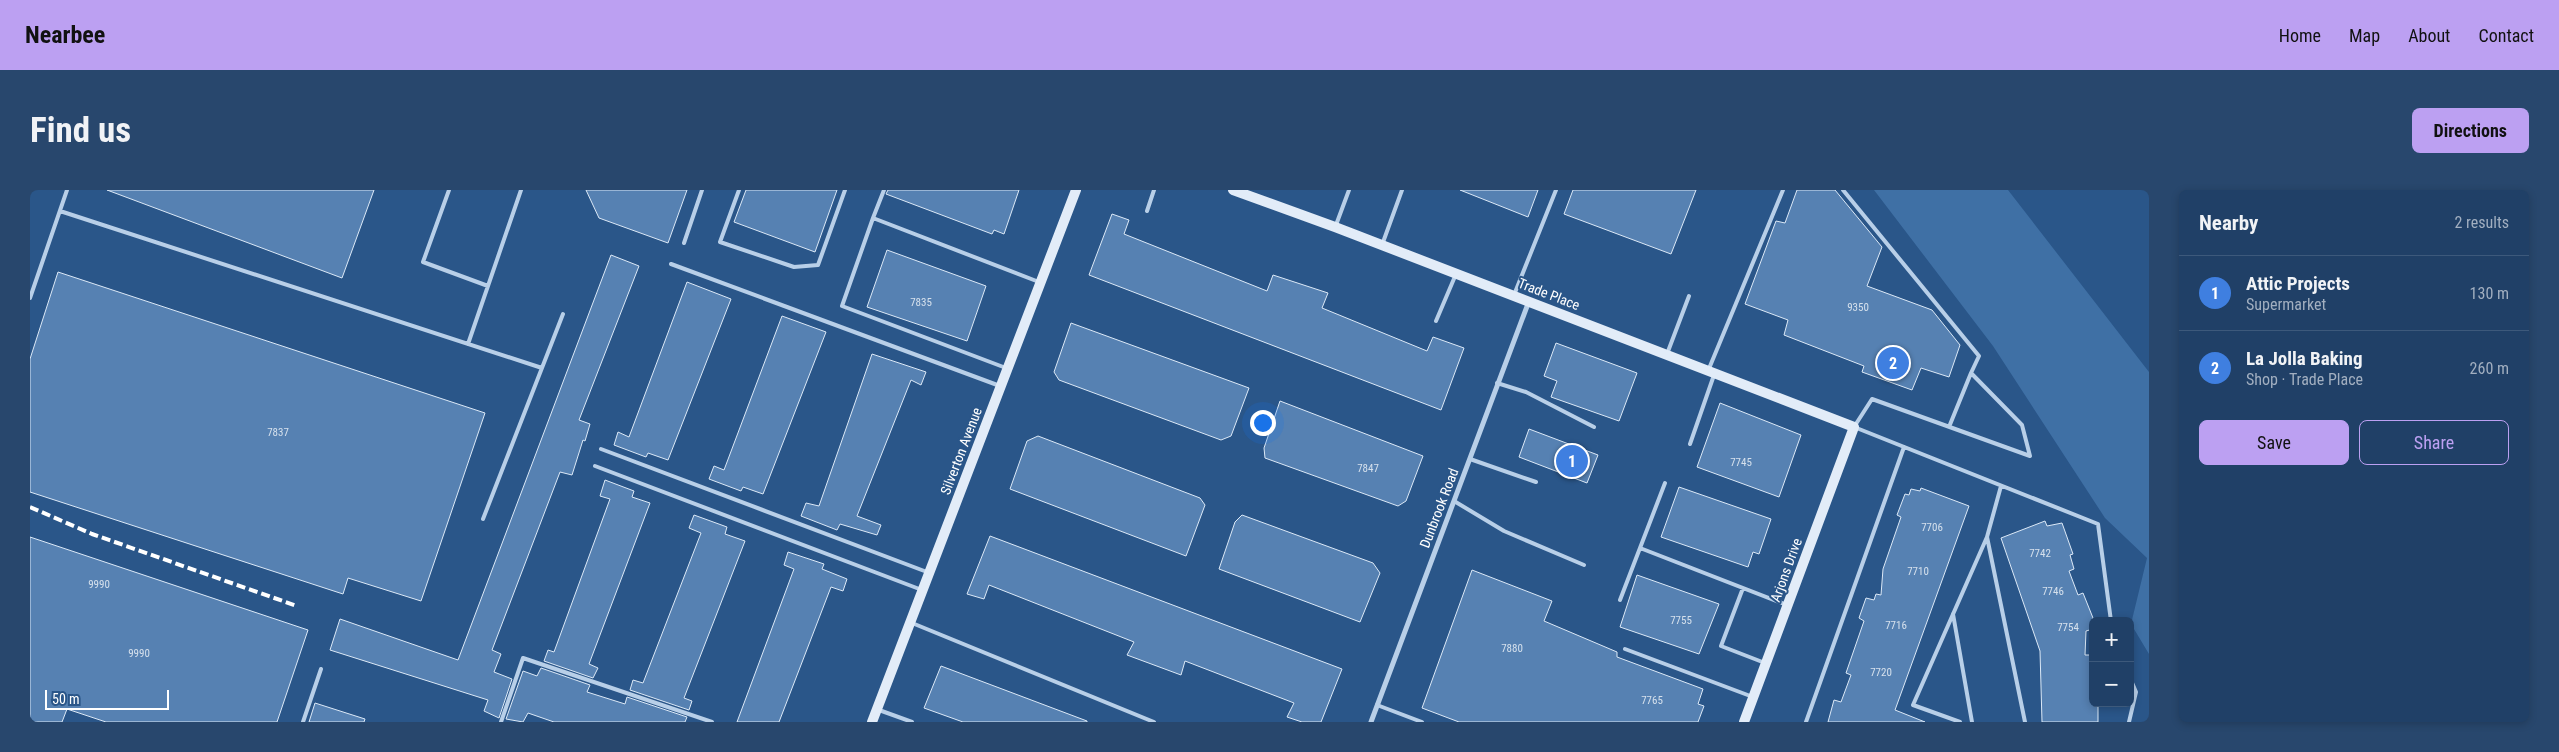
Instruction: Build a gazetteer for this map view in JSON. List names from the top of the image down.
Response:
{
  "streets": {
    "street": [
      "Trade Place",
      "Silverton Avenue",
      "Dunbrook Road",
      "Arjons Drive"
    ]
  },
  "crossings": [
    ["Trade Place", "Dunbrook Road"],
    ["Trade Place", "Arjons Drive"]
  ],
  "house_numbers": [
    "7835",
    "9350",
    "7837",
    "7745",
    "7847",
    "7706",
    "7742",
    "7710",
    "9990",
    "7746",
    "7755",
    "7716",
    "7754",
    "7880",
    "9990",
    "7720",
    "7765"
  ],
  "scale_bar": "50 m",
  "page": {
    "header": "Nearbee",
    "nav": [
      "Home",
      "Map",
      "About",
      "Contact"
    ],
    "buttons": [
      "Directions",
      ["Save", "Share"]
    ],
    "title": "Find us",
    "heading": ["Nearby", "2 results"],
    "list": [
      {
        "mark": "1",
        "name": "Attic Projects",
        "note": "Supermarket",
        "value": "130 m"
      },
      {
        "mark": "2",
        "name": "La Jolla Baking",
        "note": "Shop · Trade Place",
        "value": "260 m"
      }
    ],
    "pins": ["2", "1"],
    "map_buttons": ["+", "−"],
    "scale": "50 m"
  }
}
